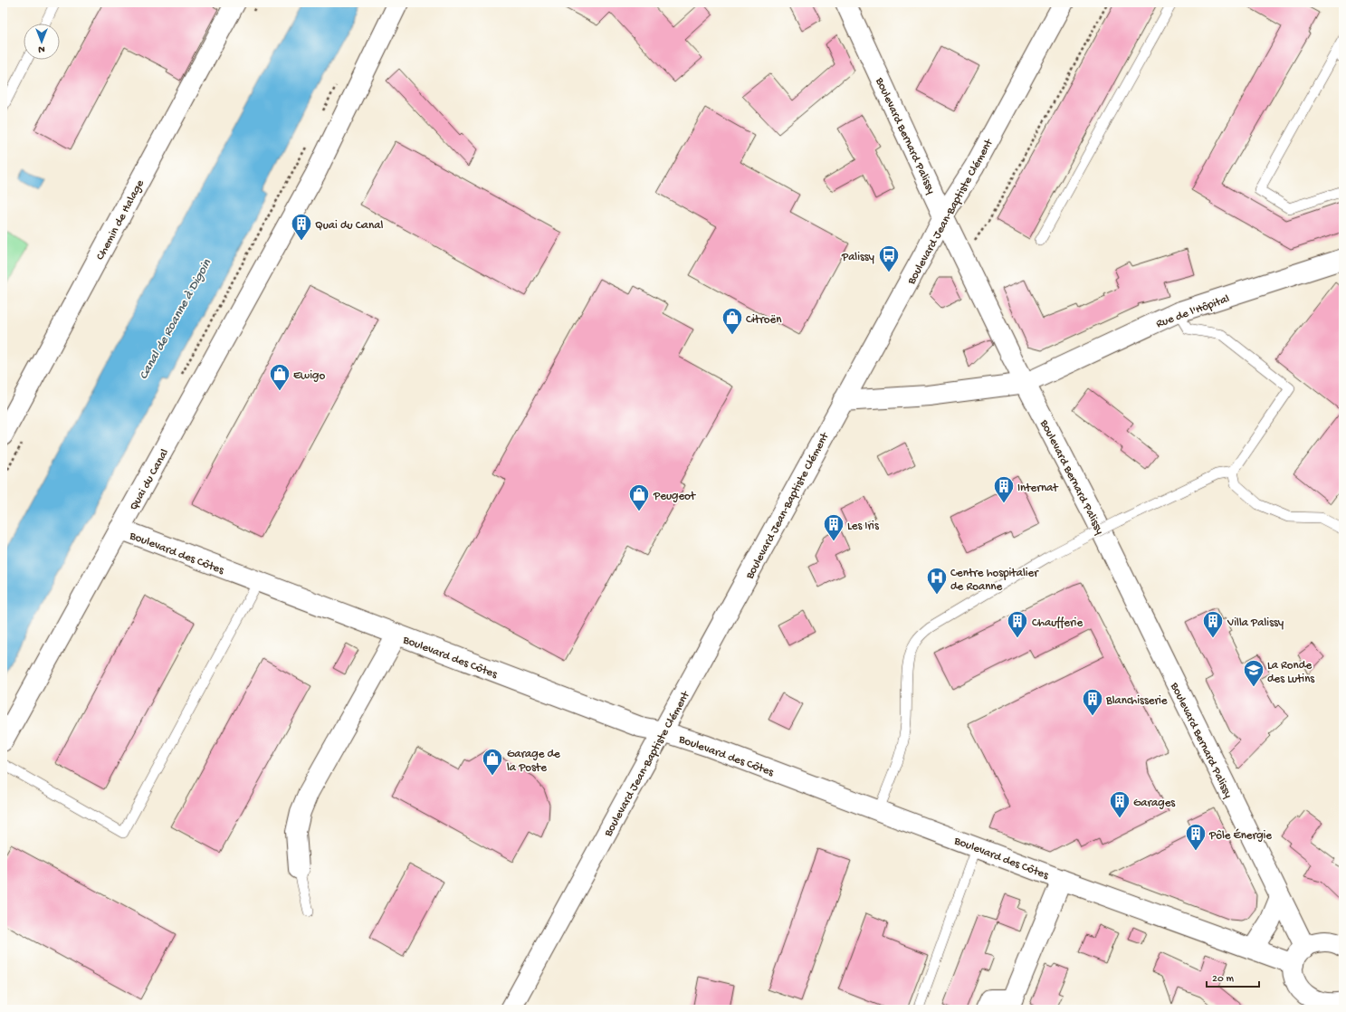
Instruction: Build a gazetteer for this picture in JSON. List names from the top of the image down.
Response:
{
  "streets": {
    "street": [
      "Boulevard Bernard Palissy",
      "Boulevard Jean-Baptiste Clément",
      "Chemin de Halage",
      "Rue de l'Hôpital",
      "Quai du Canal",
      "Boulevard des Côtes"
    ]
  },
  "crossings": [
    ["Boulevard Bernard Palissy", "Boulevard Jean-Baptiste Clément"],
    ["Boulevard Bernard Palissy", "Rue de l'Hôpital"],
    ["Boulevard Jean-Baptiste Clément", "Rue de l'Hôpital"],
    ["Boulevard Jean-Baptiste Clément", "Boulevard des Côtes"],
    ["Quai du Canal", "Boulevard des Côtes"]
  ],
  "water": ["Canal de Roanne à Digoin"],
  "places": {
    "building": [
      "Quai du Canal",
      "Internat",
      "Les Iris",
      "Chaufferie",
      "Villa Palissy",
      "Blanchisserie",
      "Garages",
      "Pôle Énergie"
    ],
    "bus stop": ["Palissy"],
    "shop": [
      "Citroën",
      "Ewigo",
      "Peugeot",
      "Garage de la Poste"
    ],
    "hospital": ["Centre hospitalier de Roanne"],
    "school or university": ["La Ronde des Lutins"]
  },
  "scale_bar": "20 m",
  "north": "bottom"
}
